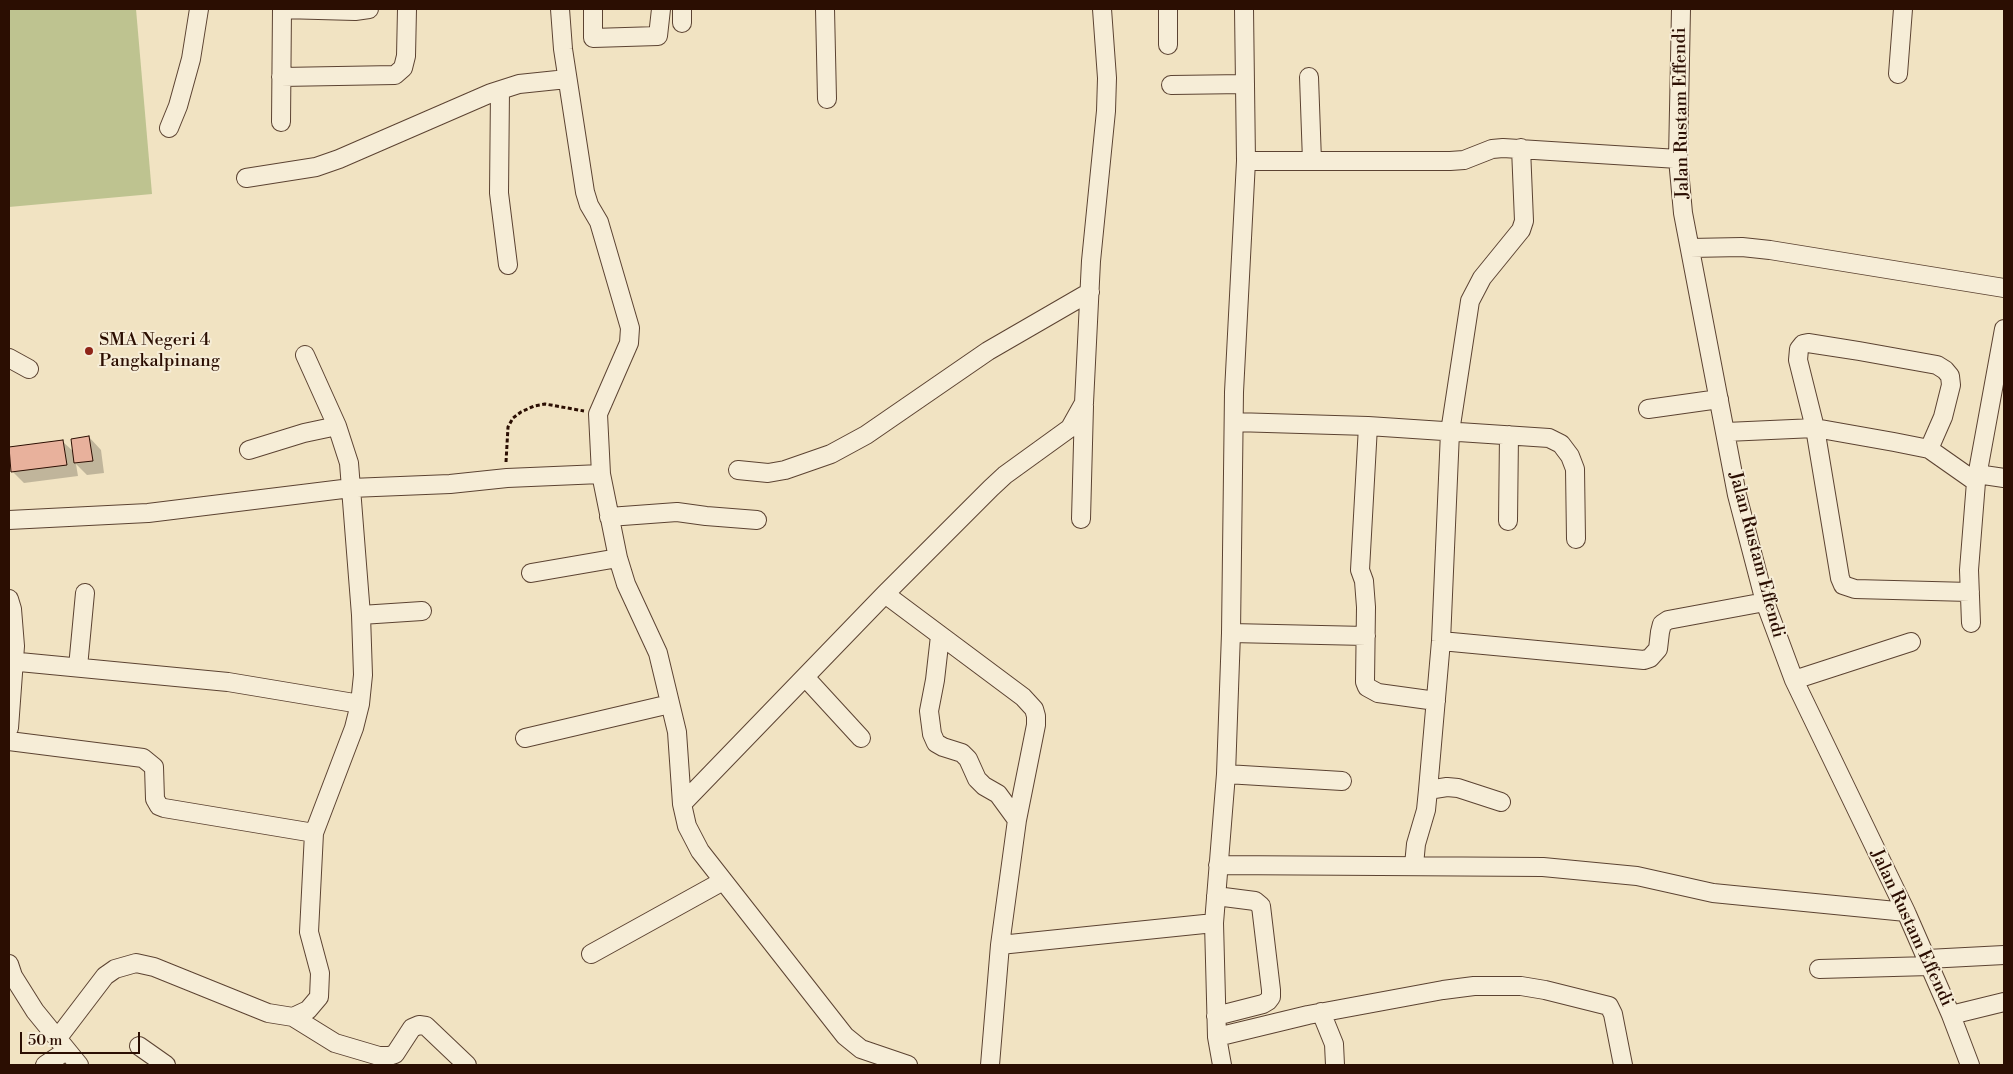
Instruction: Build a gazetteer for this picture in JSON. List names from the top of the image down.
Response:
{
  "streets": {
    "street": ["Jalan Rustam Effendi"]
  },
  "places": ["SMA Negeri 4 Pangkalpinang"],
  "scale_bar": "50 m"
}
